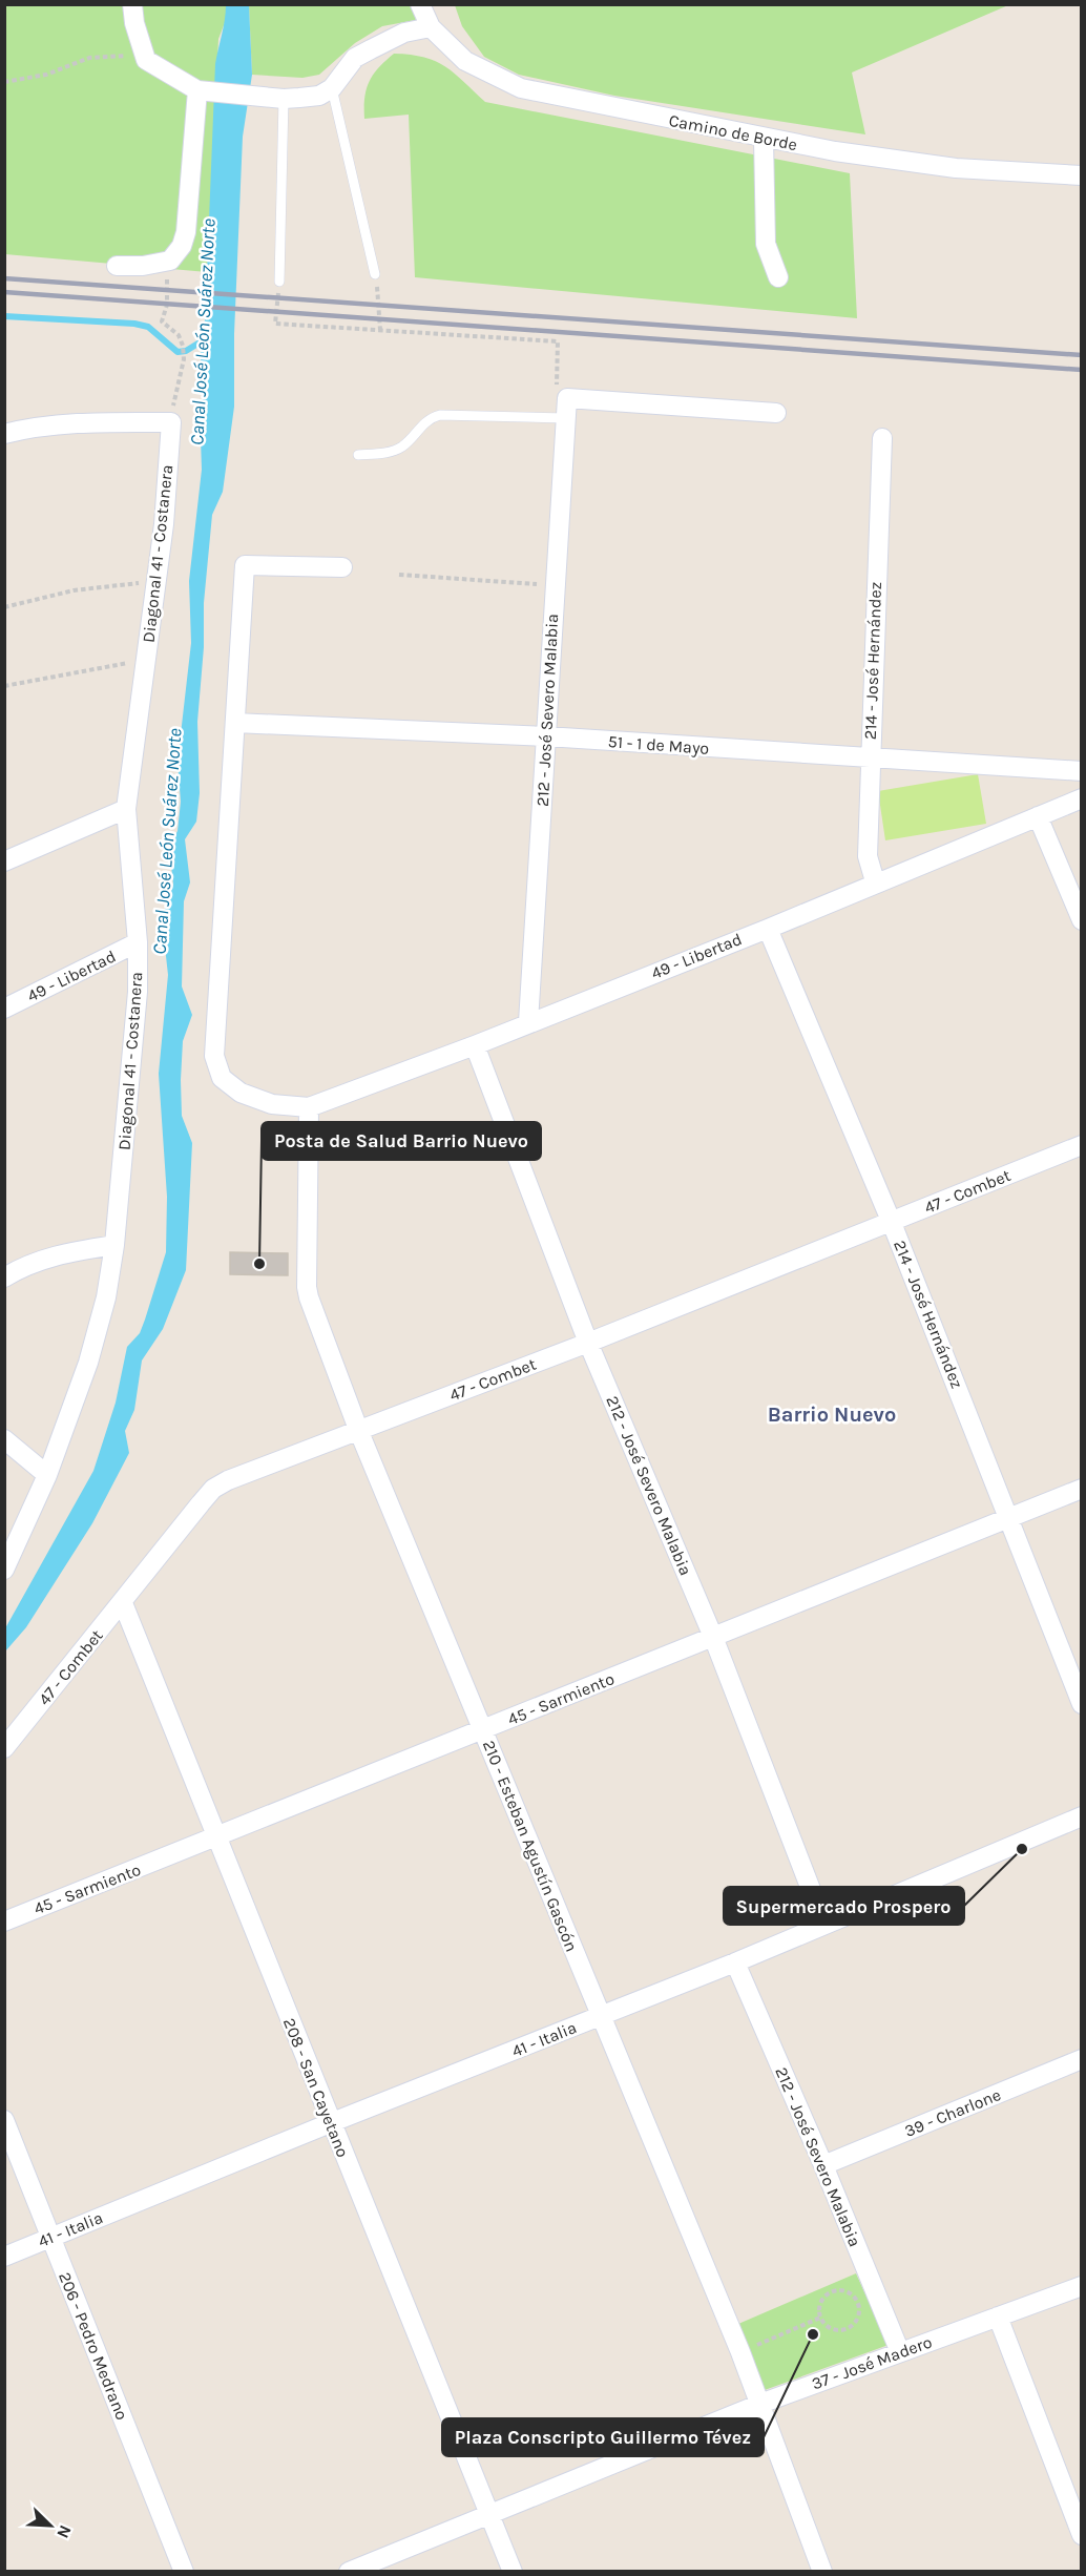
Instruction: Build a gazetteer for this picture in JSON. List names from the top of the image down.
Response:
{
  "streets": {
    "street": [
      "Camino de Borde",
      "Diagonal 41 - Costanera",
      "214 - José Hernández",
      "212 - José Severo Malabia",
      "51 - 1 de Mayo",
      "49 - Libertad",
      "47 - Combet",
      "45 - Sarmiento",
      "210 - Esteban Agustín Gascón",
      "41 - Italia",
      "208 - San Cayetano",
      "39 - Charlone",
      "206 - Pedro Medrano",
      "37 - José Madero"
    ]
  },
  "crossings": [
    ["Diagonal 41 - Costanera", "49 - Libertad"],
    ["214 - José Hernández", "51 - 1 de Mayo"],
    ["214 - José Hernández", "49 - Libertad"],
    ["214 - José Hernández", "47 - Combet"],
    ["214 - José Hernández", "45 - Sarmiento"],
    ["212 - José Severo Malabia", "51 - 1 de Mayo"],
    ["212 - José Severo Malabia", "49 - Libertad"],
    ["212 - José Severo Malabia", "47 - Combet"],
    ["212 - José Severo Malabia", "45 - Sarmiento"],
    ["212 - José Severo Malabia", "41 - Italia"],
    ["212 - José Severo Malabia", "39 - Charlone"],
    ["212 - José Severo Malabia", "37 - José Madero"],
    ["49 - Libertad", "210 - Esteban Agustín Gascón"],
    ["47 - Combet", "210 - Esteban Agustín Gascón"],
    ["47 - Combet", "208 - San Cayetano"],
    ["45 - Sarmiento", "210 - Esteban Agustín Gascón"],
    ["45 - Sarmiento", "208 - San Cayetano"],
    ["210 - Esteban Agustín Gascón", "41 - Italia"],
    ["210 - Esteban Agustín Gascón", "37 - José Madero"],
    ["41 - Italia", "208 - San Cayetano"],
    ["41 - Italia", "206 - Pedro Medrano"],
    ["208 - San Cayetano", "37 - José Madero"]
  ],
  "districts": ["Barrio Nuevo"],
  "water": ["Canal José León Suárez Norte"],
  "places": ["Posta de Salud Barrio Nuevo", "Supermercado Prospero", "Plaza Conscripto Guillermo Tévez"],
  "north": "bottom right"
}
